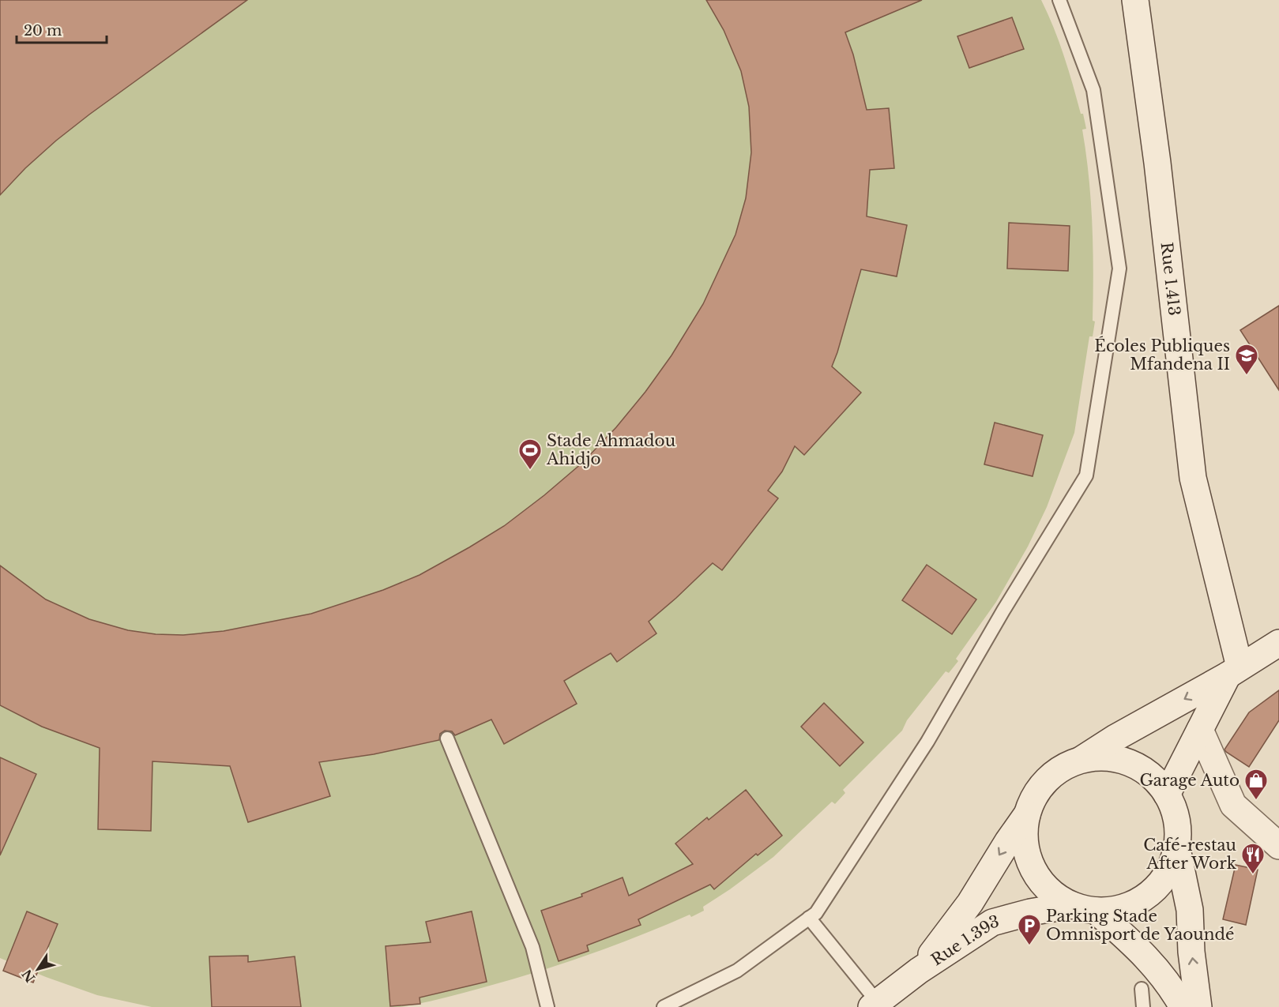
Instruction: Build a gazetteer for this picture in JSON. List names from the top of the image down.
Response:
{
  "streets": {
    "main road": ["Rue 1.413", "Rue 1.393"]
  },
  "places": {
    "school or university": ["Écoles Publiques Mfandena II"],
    "sports": ["Stade Ahmadou Ahidjo"],
    "shop": ["Garage Auto"],
    "restaurant": ["Café-restau After Work"],
    "parking": ["Parking Stade Omnisport de Yaoundé"]
  },
  "scale_bar": "20 m",
  "north": "bottom left"
}
